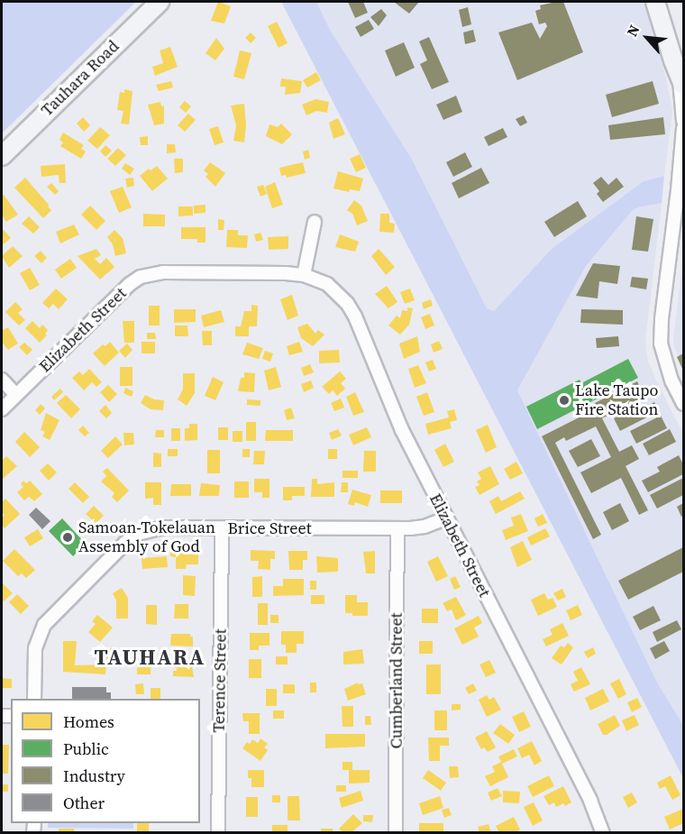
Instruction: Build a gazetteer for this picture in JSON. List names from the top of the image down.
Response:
{
  "streets": {
    "main road": ["Tauhara Road"],
    "street": [
      "Elizabeth Street",
      "Brice Street",
      "Terence Street",
      "Cumberland Street"
    ]
  },
  "crossings": [
    ["Elizabeth Street", "Brice Street"],
    ["Brice Street", "Terence Street"],
    ["Brice Street", "Cumberland Street"]
  ],
  "districts": ["TAUHARA"],
  "places": ["Lake Taupo Fire Station", "Samoan-Tokelauan Assembly of God"],
  "legend": [
    "Homes",
    "Public",
    "Industry",
    "Other"
  ],
  "north": "top left"
}
